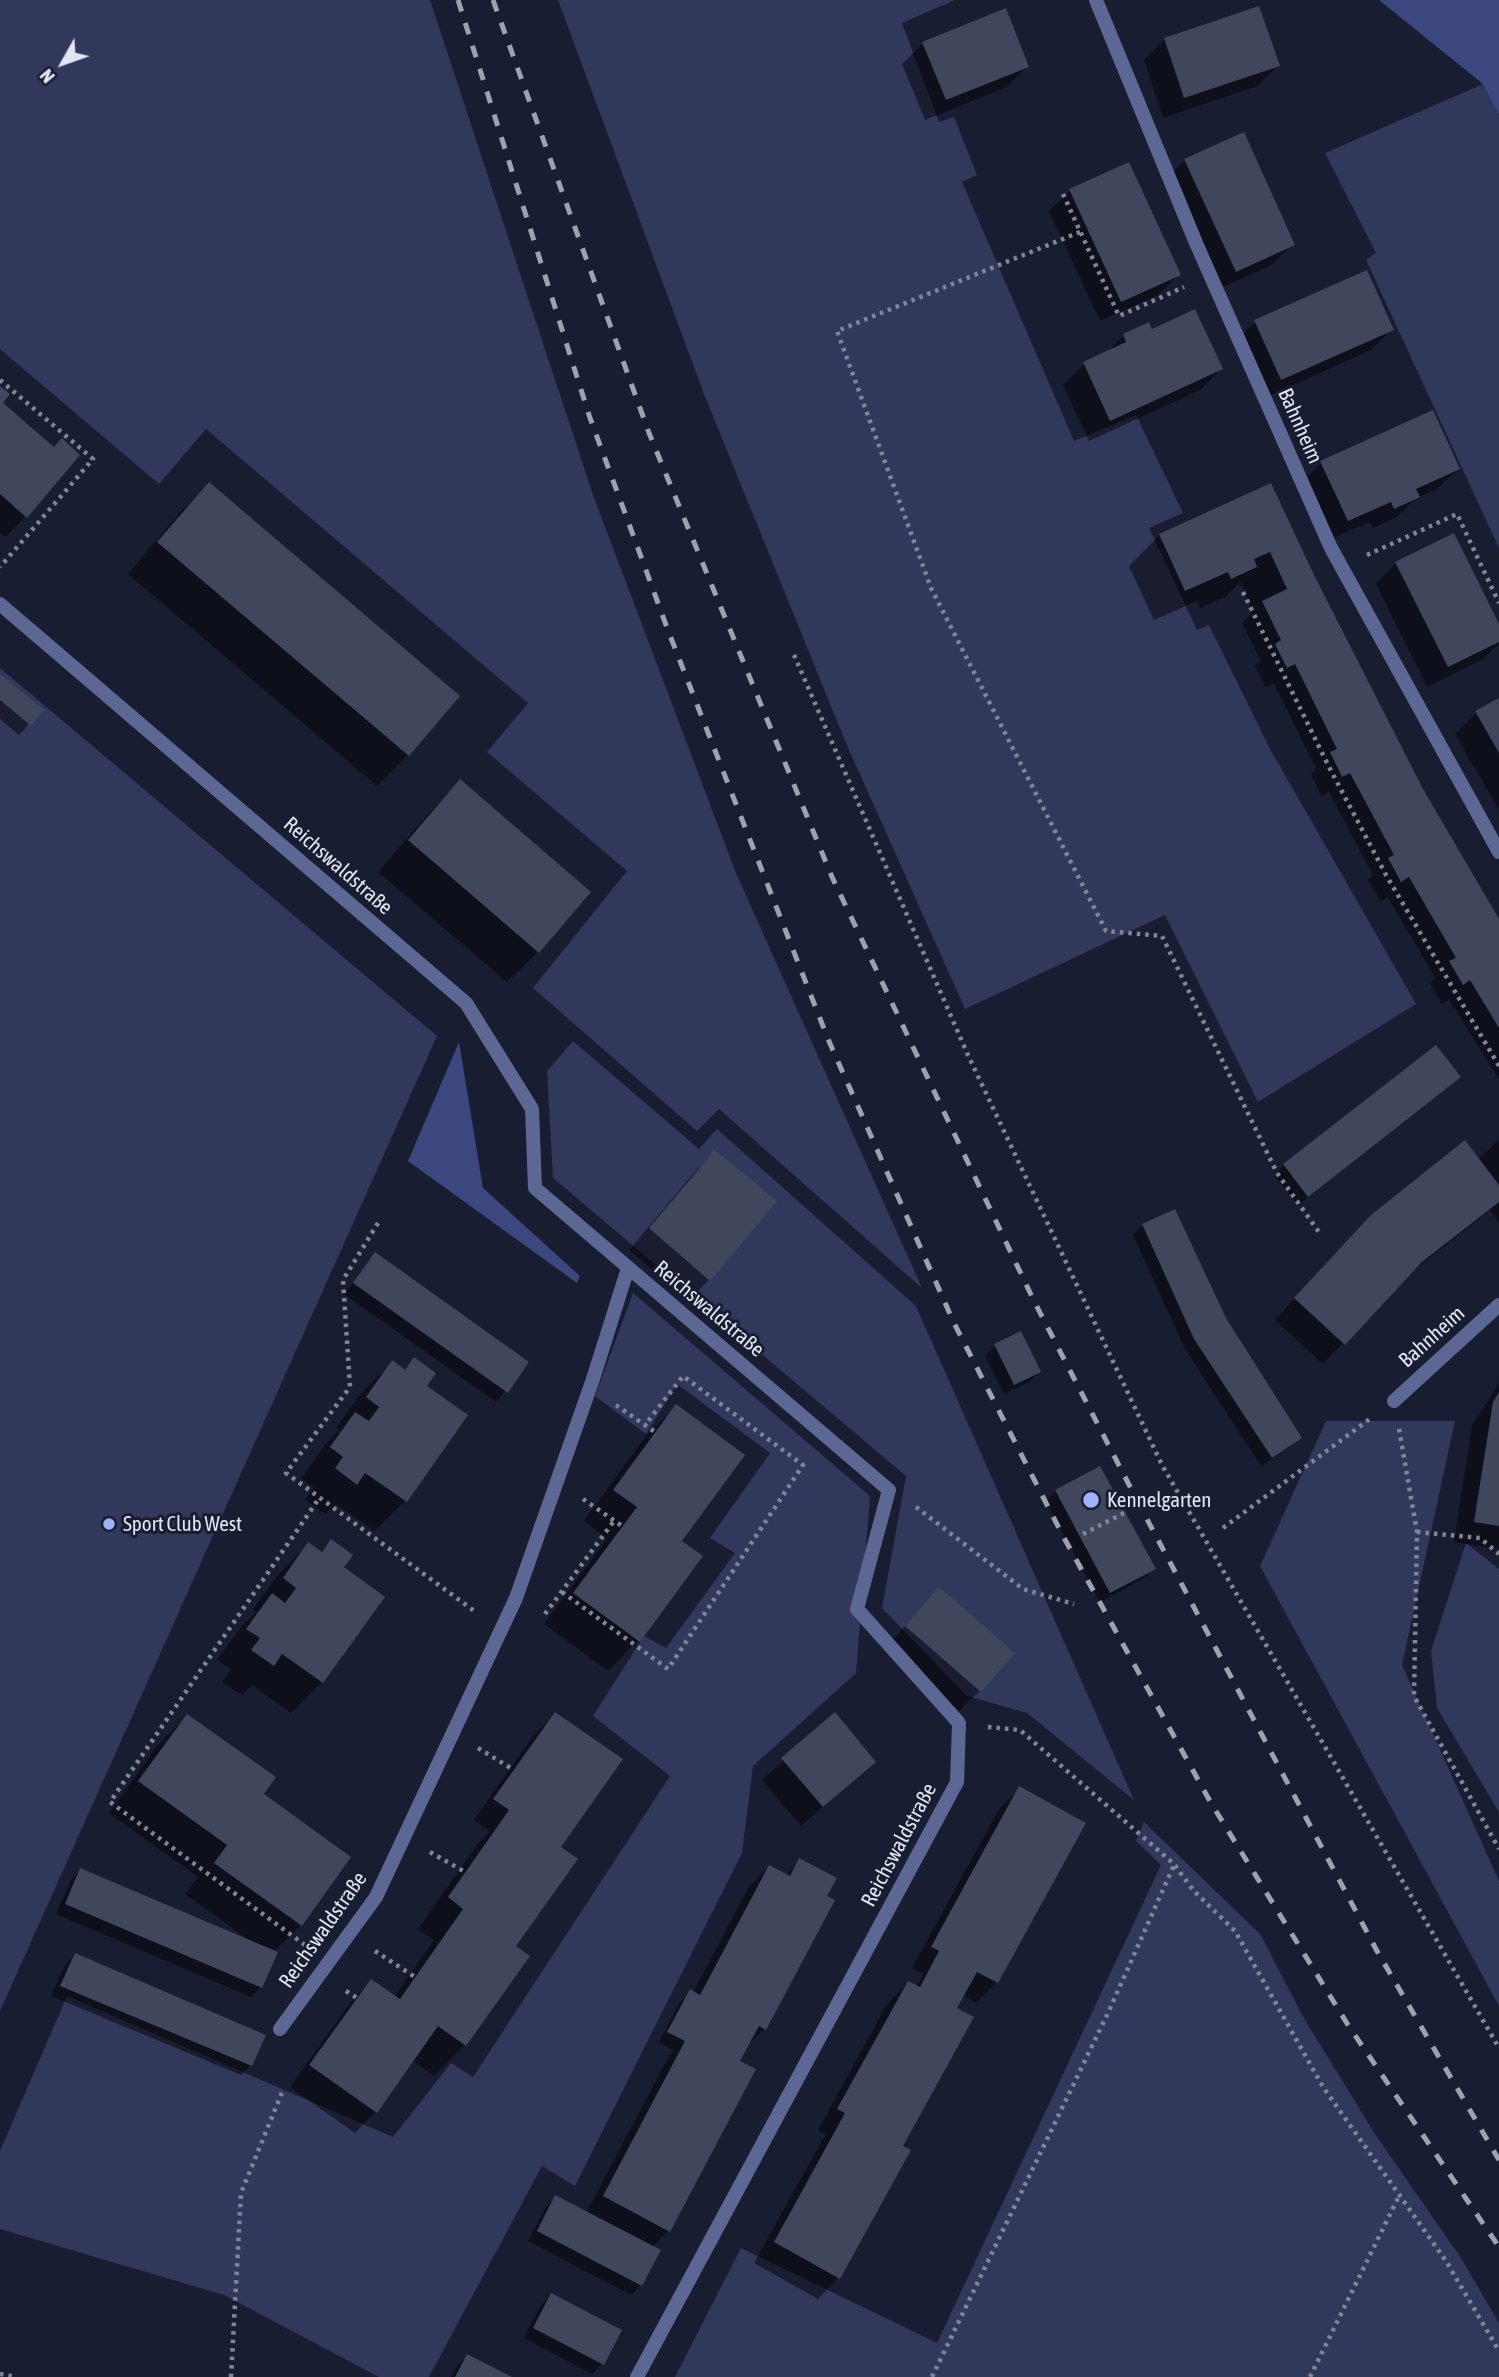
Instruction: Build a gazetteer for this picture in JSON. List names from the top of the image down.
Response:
{
  "streets": {
    "street": ["Bahnheim", "Reichswaldstraße"]
  },
  "places": ["Kennelgarten", "Sport Club West"],
  "north": "bottom left"
}
